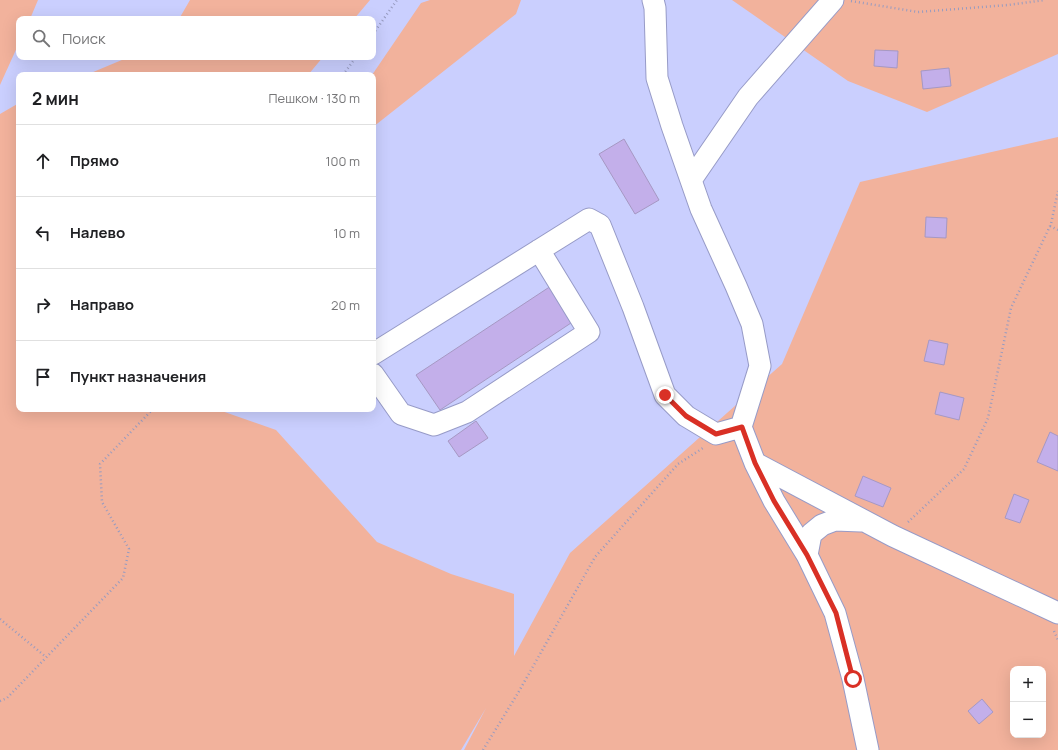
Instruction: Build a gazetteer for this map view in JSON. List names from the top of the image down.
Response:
{
  "page": {
    "search": "Поиск",
    "heading": ["2 мин", "Пешком · 130 m"],
    "list": [
      ["Прямо", "100 m"],
      ["Налево", "10 m"],
      ["Направо", "20 m"],
      "Пункт назначения"
    ],
    "map_buttons": ["+", "−"]
  }
}
